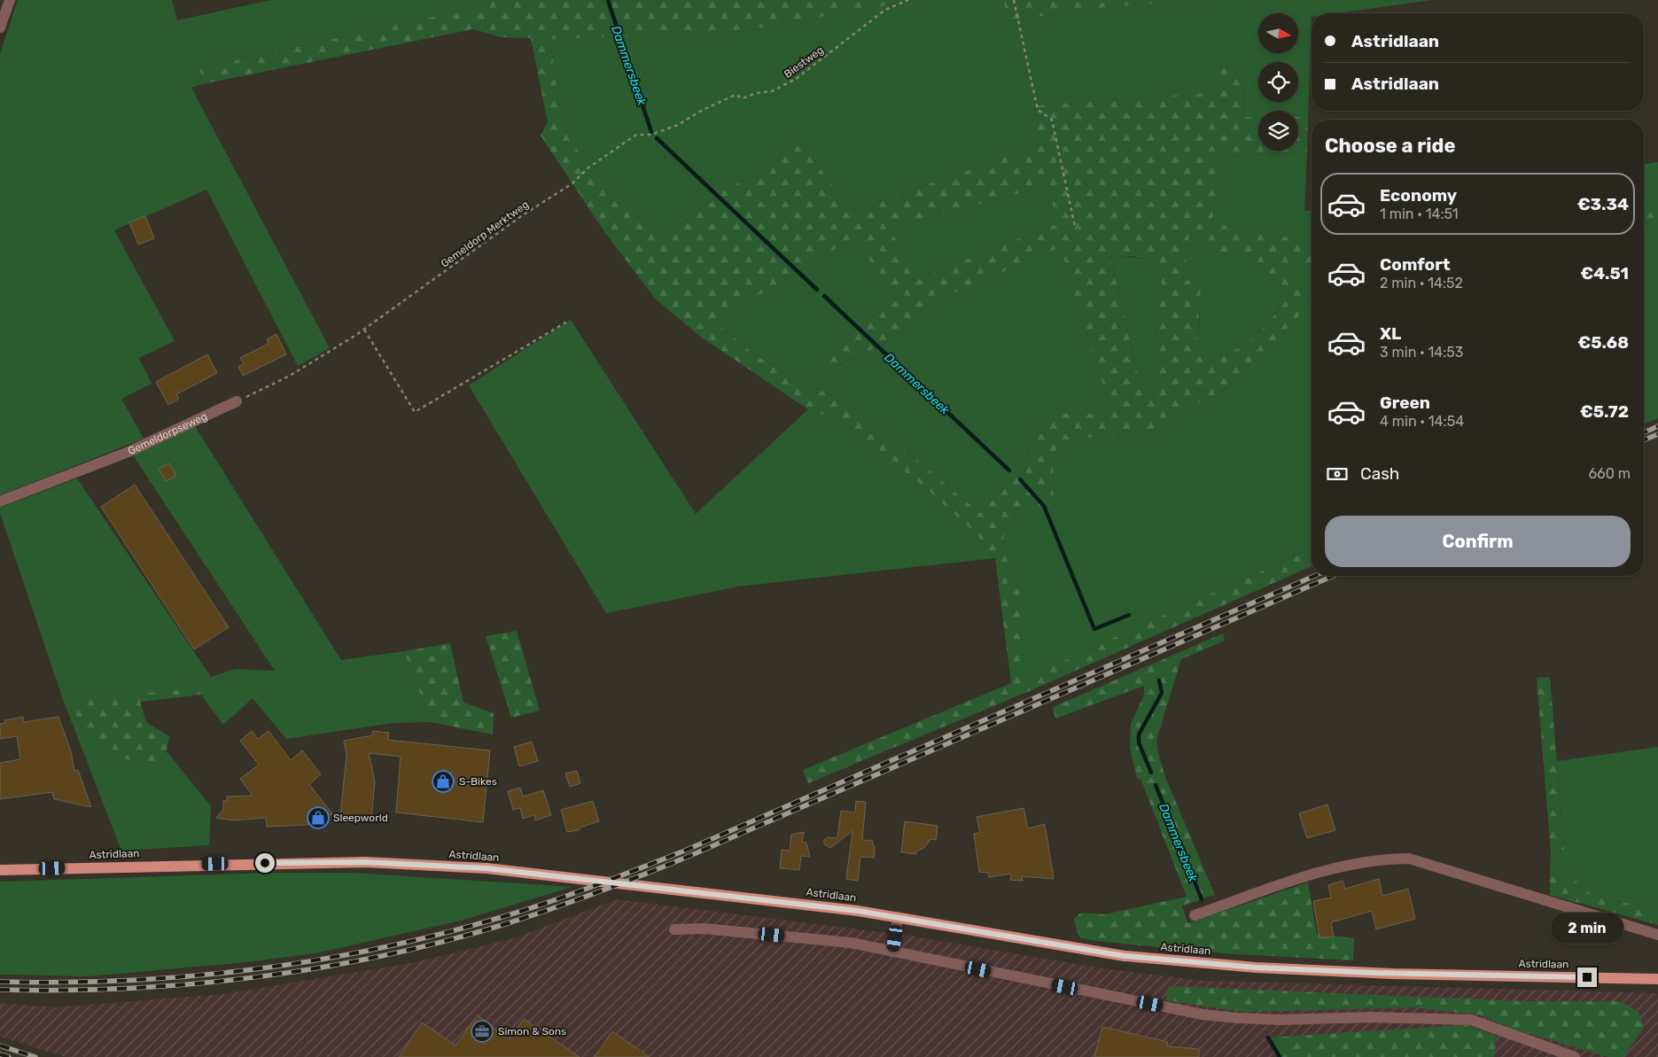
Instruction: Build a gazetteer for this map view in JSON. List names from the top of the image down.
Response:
{
  "streets": {
    "main road": ["Astridlaan"],
    "street": ["Gemeldorpseweg"],
    "path": ["Biestweg", "Gemeldorp Merktweg"]
  },
  "crossings": [
    ["Biestweg", "Gemeldorp Merktweg"],
    ["Gemeldorp Merktweg", "Gemeldorpseweg"]
  ],
  "water": ["Dammersbeek"],
  "places": {
    "shop": ["S-Bikes", "Sleepworld"],
    "office": ["Simon & Sons"]
  },
  "north": "right",
  "page": {
    "banner": ["Astridlaan", "Astridlaan"],
    "heading": "Choose a ride",
    "list": [
      {
        "name": "Economy",
        "note": "1 min · 14:51",
        "value": "€3.34"
      },
      {
        "name": "Comfort",
        "note": "2 min · 14:52",
        "value": "€4.51"
      },
      {
        "name": "XL",
        "note": "3 min · 14:53",
        "value": "€5.68"
      },
      {
        "name": "Green",
        "note": "4 min · 14:54",
        "value": "€5.72"
      }
    ],
    "pay": ["Cash", "660 m"],
    "buttons": "Confirm",
    "bubble": "2 min"
  }
}
